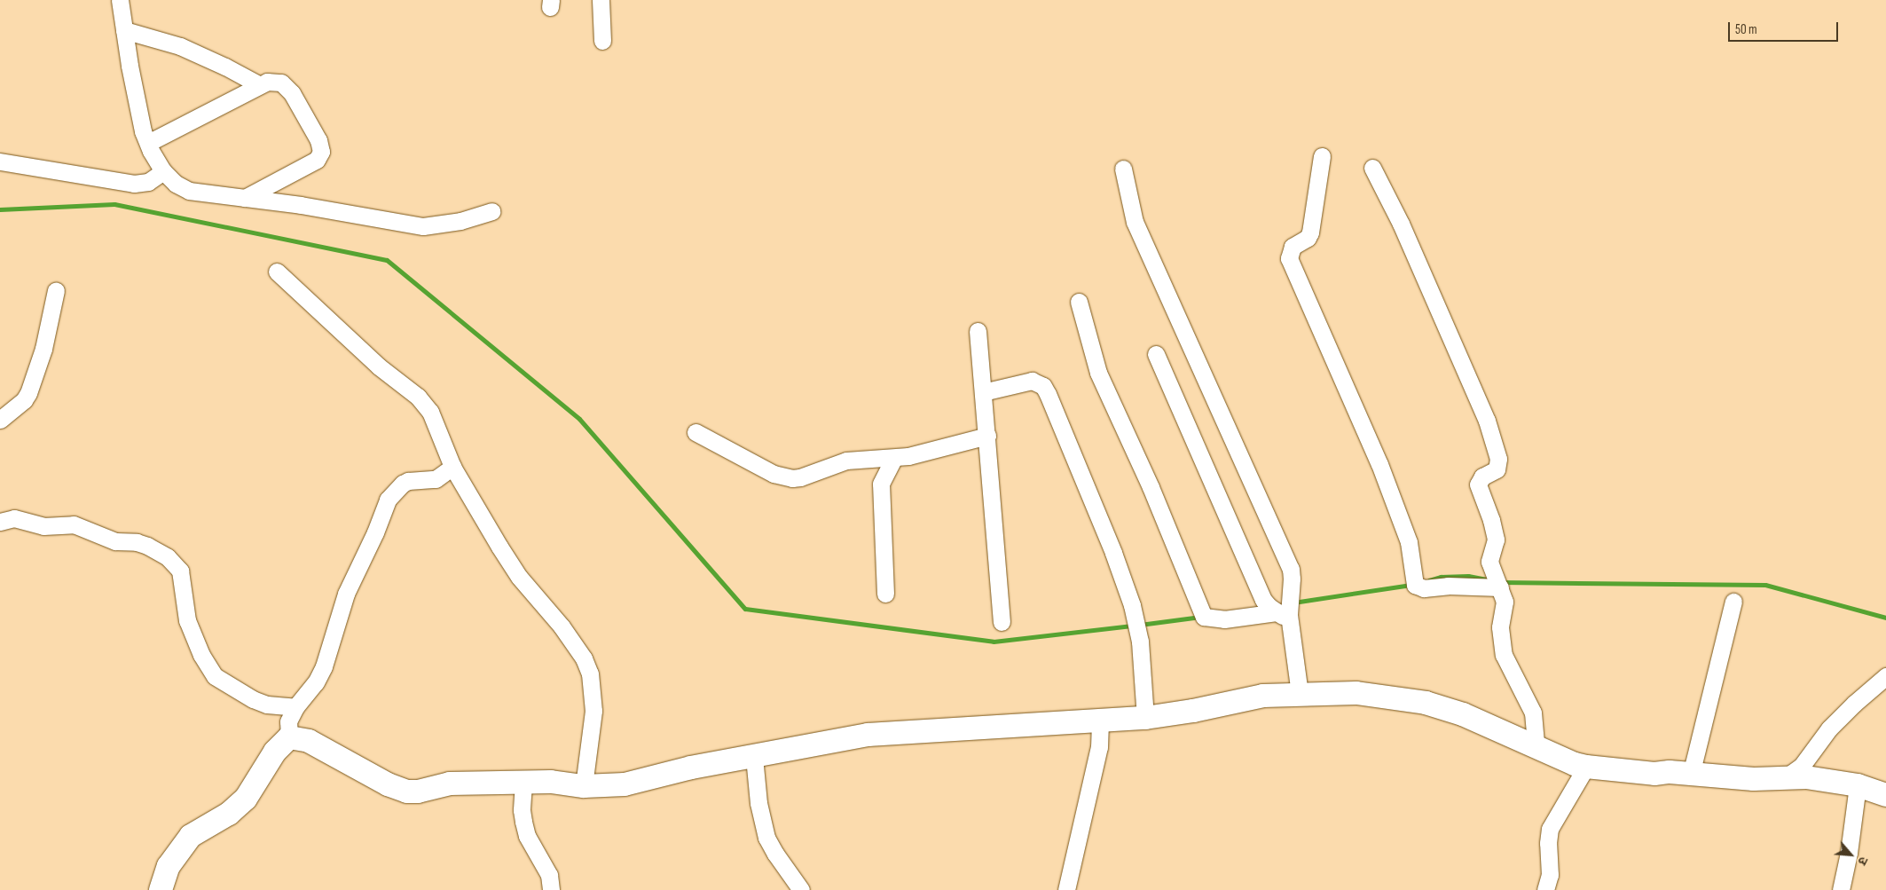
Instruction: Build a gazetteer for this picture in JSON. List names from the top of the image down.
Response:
{
  "scale_bar": "50 m",
  "north": "bottom right"
}
